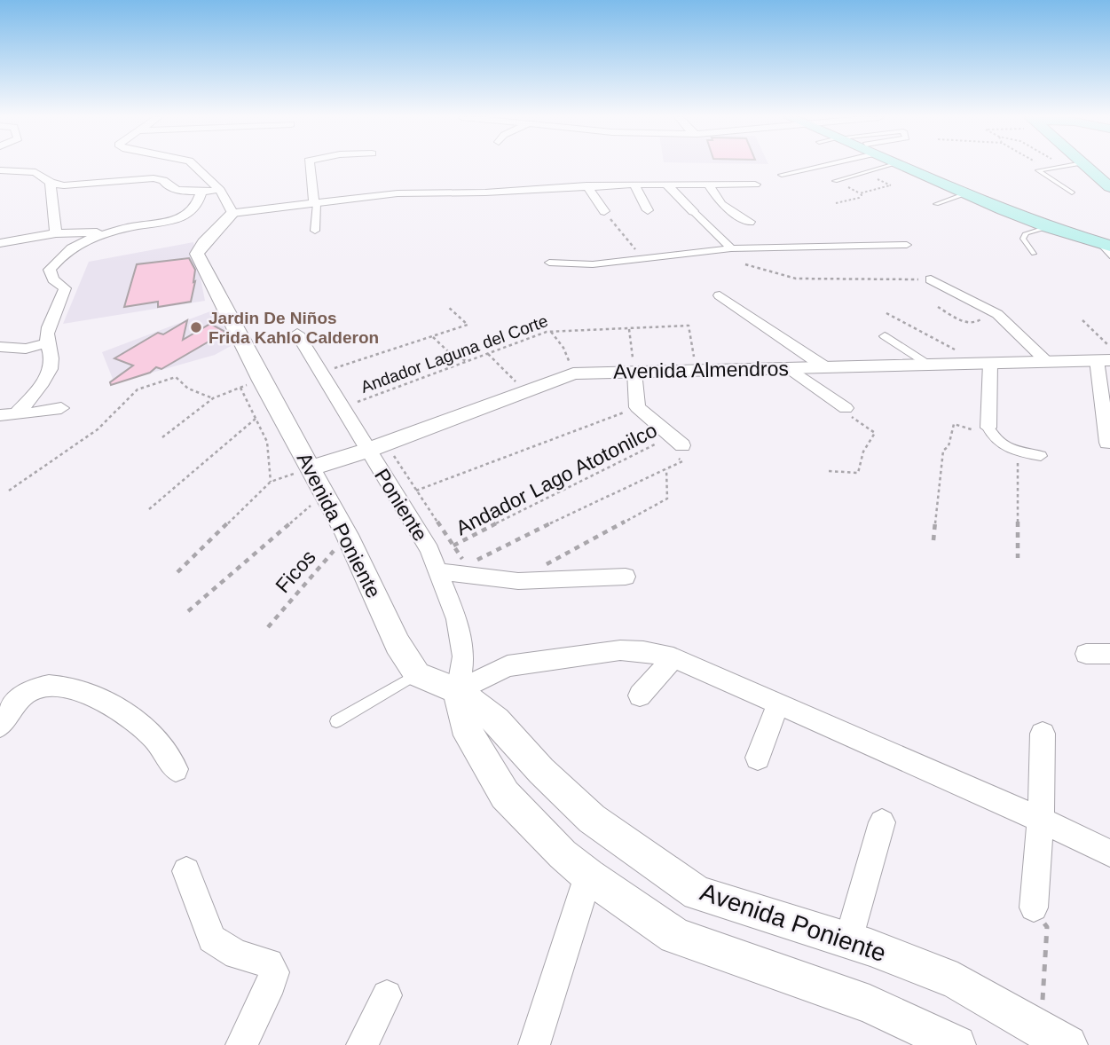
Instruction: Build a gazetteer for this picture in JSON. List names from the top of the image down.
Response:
{
  "streets": {
    "street": ["Avenida Almendros", "Poniente", "Avenida Poniente"],
    "path": ["Andador Laguna del Corte", "Andador Lago Atotonilco", "Ficos"]
  },
  "crossings": [
    ["Andador Laguna del Corte", "Avenida Almendros"],
    ["Andador Laguna del Corte", "Poniente"],
    ["Avenida Almendros", "Poniente"],
    ["Avenida Almendros", "Avenida Poniente"],
    ["Poniente", "Avenida Poniente"],
    ["Avenida Poniente", "Ficos"]
  ],
  "places": ["Jardin De Niños Frida Kahlo Calderon"]
}
